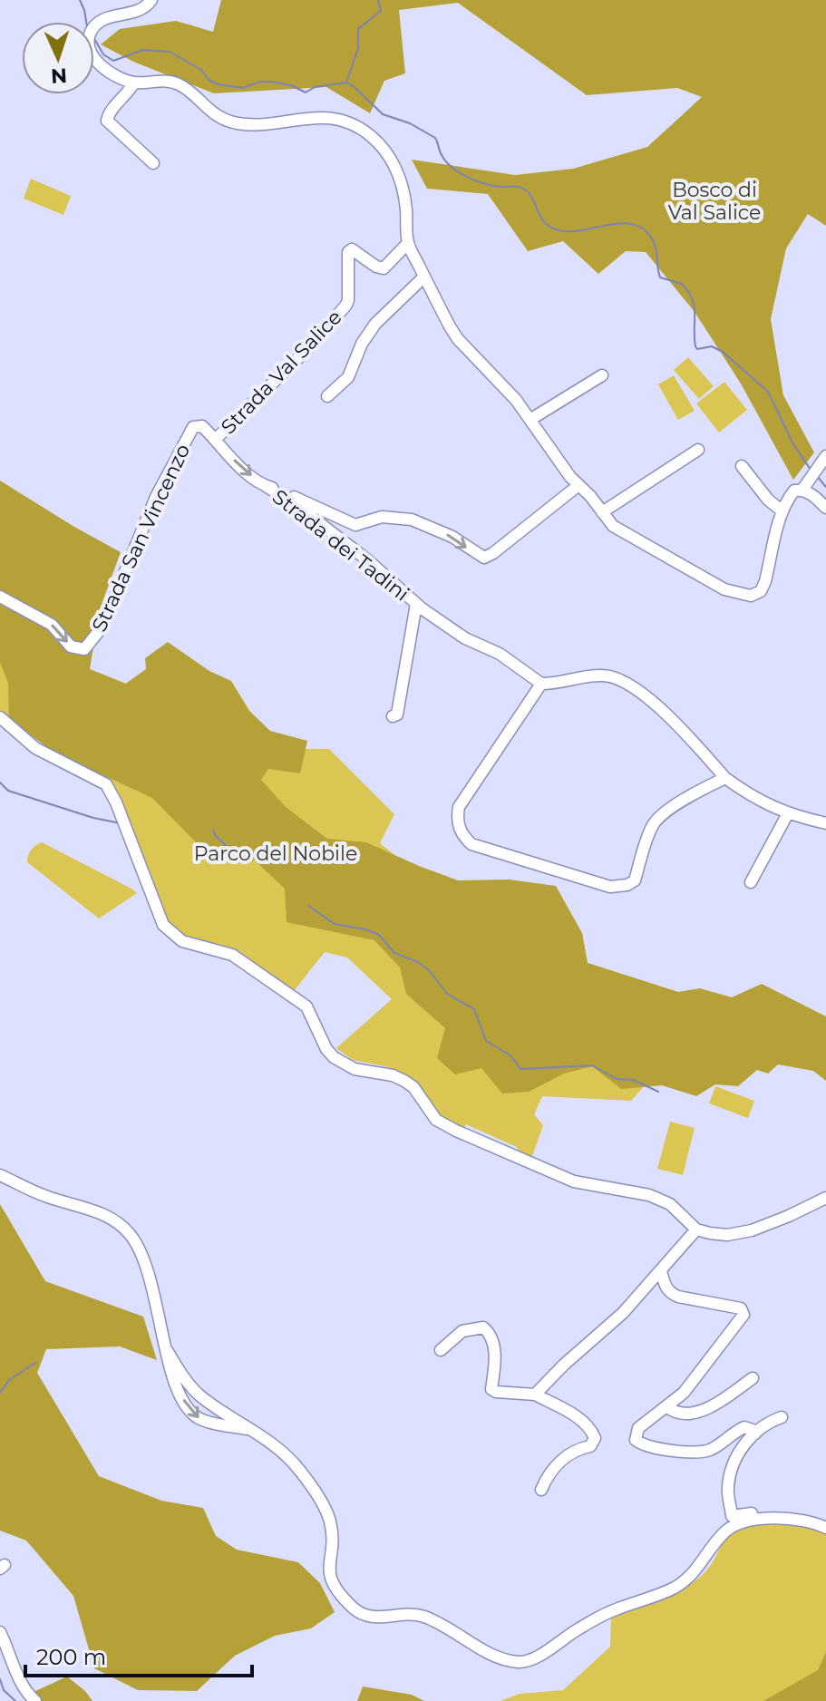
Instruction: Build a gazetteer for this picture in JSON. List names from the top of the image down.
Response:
{
  "streets": {
    "street": ["Strada Val Salice", "Strada San Vincenzo", "Strada dei Tadini"]
  },
  "crossings": [
    ["Strada Val Salice", "Strada San Vincenzo"],
    ["Strada San Vincenzo", "Strada dei Tadini"]
  ],
  "parks": ["Bosco di Val Salice", "Parco del Nobile"],
  "scale_bar": "200 m",
  "north": "bottom"
}
